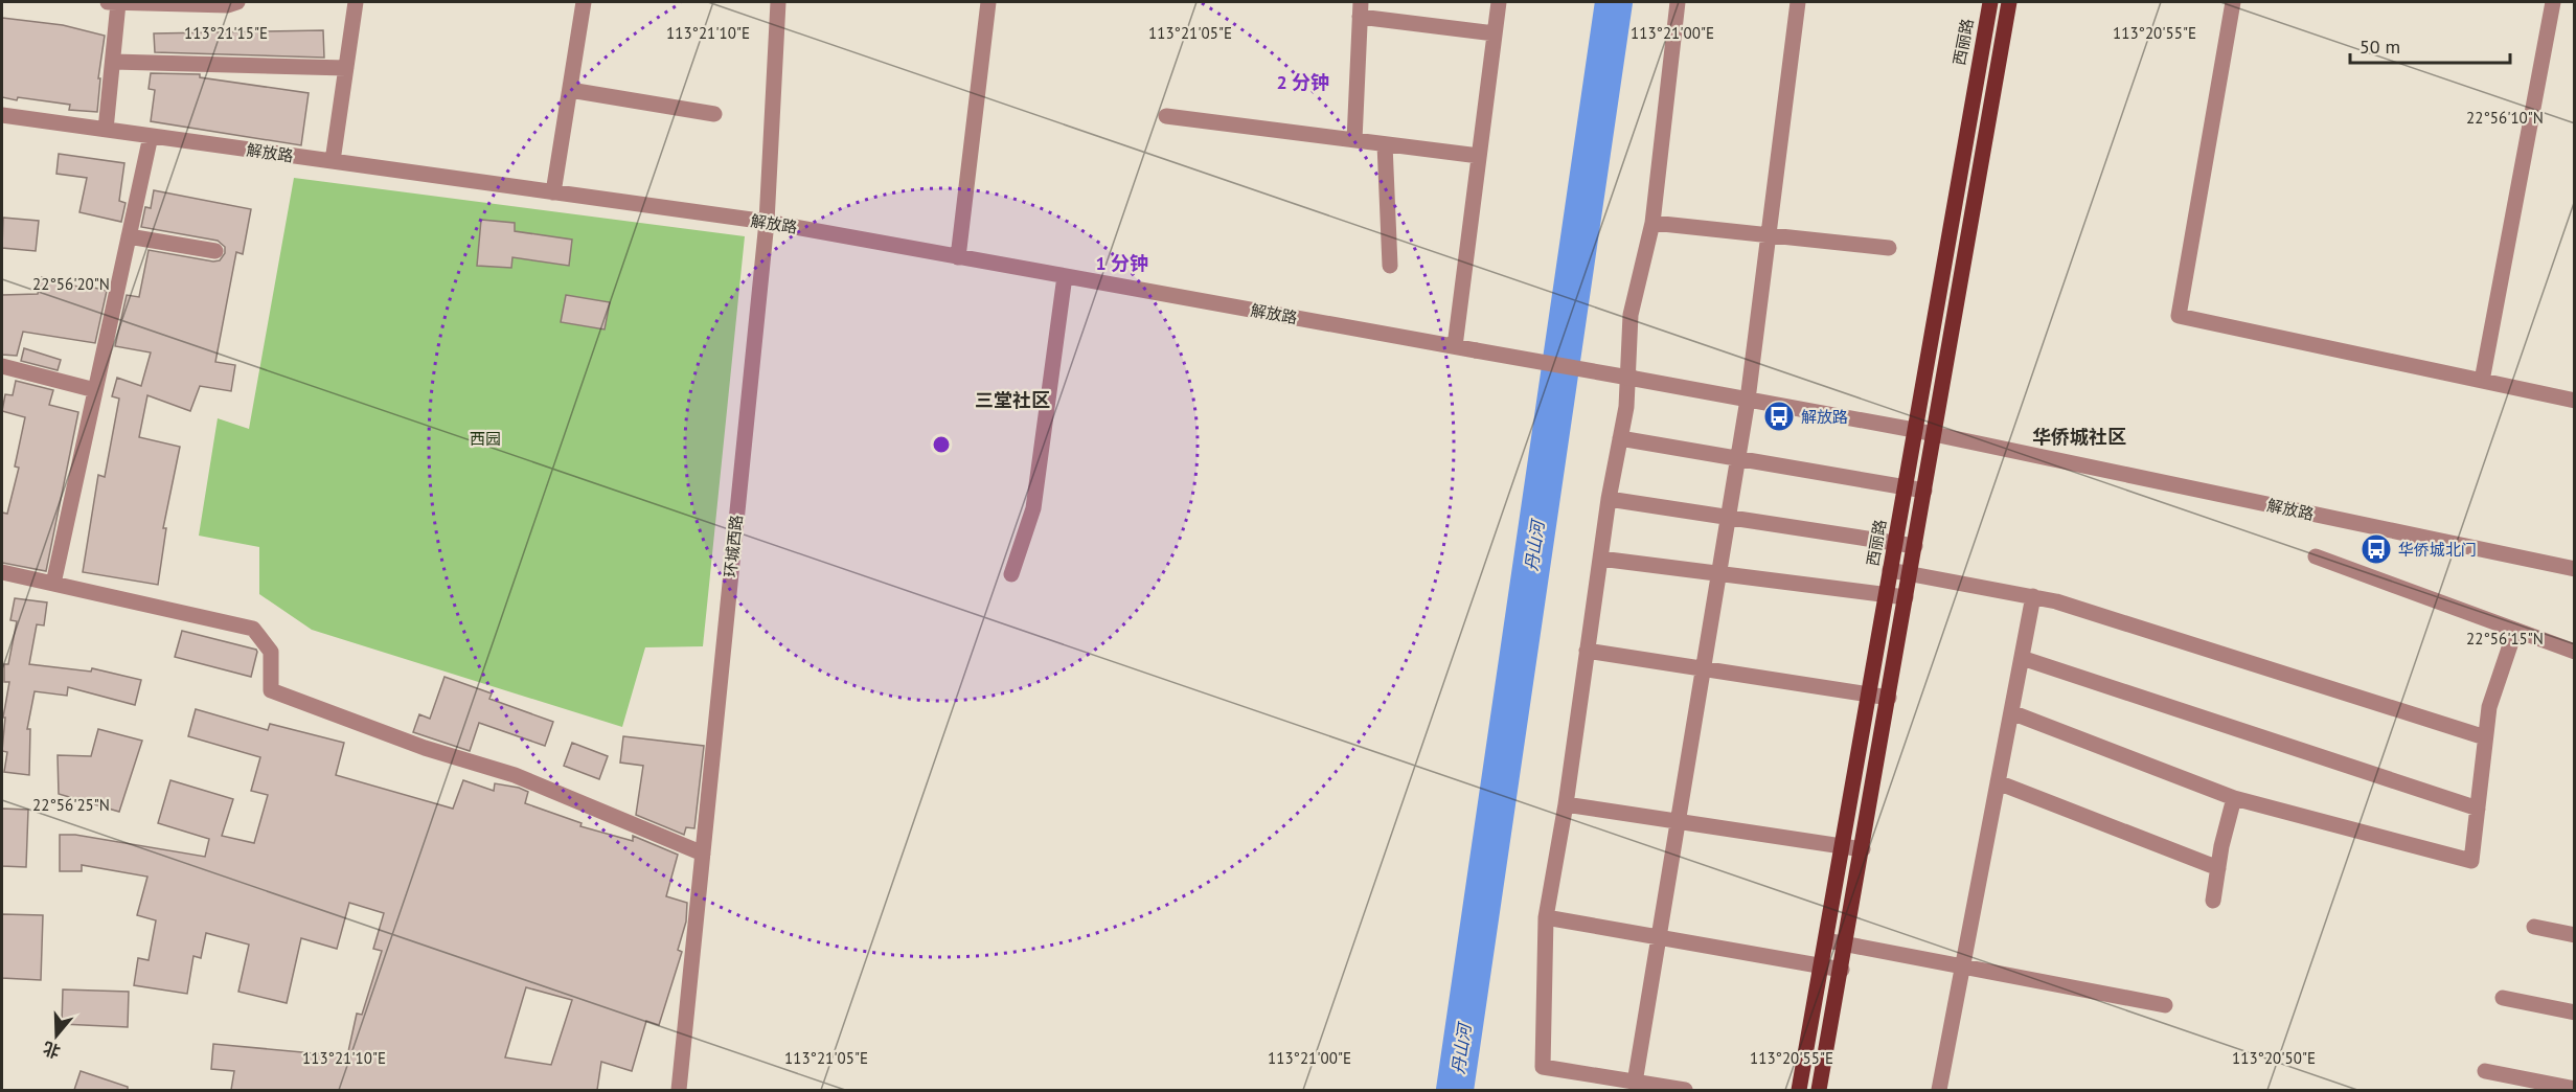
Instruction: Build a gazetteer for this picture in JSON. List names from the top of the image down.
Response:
{
  "streets": {
    "main road": ["西丽路"],
    "street": ["解放路", "环城西路"]
  },
  "crossings": [
    ["西丽路", "解放路"],
    ["解放路", "环城西路"]
  ],
  "districts": ["三堂社区", "华侨城社区"],
  "water": ["丹山河"],
  "parks": ["西园"],
  "places": {
    "bus stop": ["解放路", "华侨城北门"]
  },
  "scale_bar": "50 m",
  "north": "bottom",
  "coordinates": [
    "113°21'15\"E",
    "113°21'10\"E",
    "113°21'05\"E",
    "113°21'00\"E",
    "113°20'55\"E",
    "22°56'10\"N",
    "22°56'20\"N",
    "22°56'15\"N",
    "22°56'25\"N",
    "113°20'50\"E"
  ],
  "rings": ["2 分钟", "1 分钟"]
}
